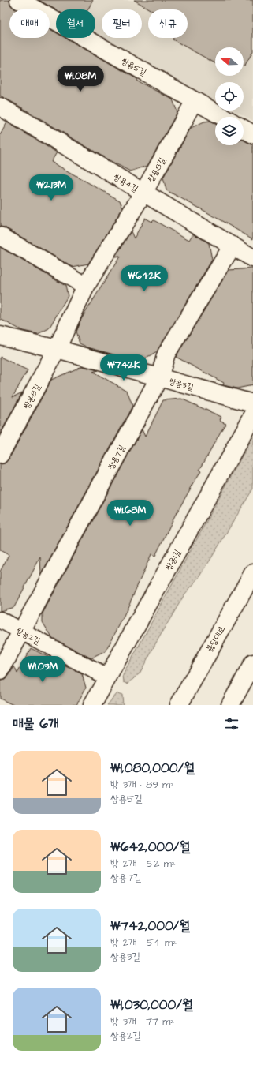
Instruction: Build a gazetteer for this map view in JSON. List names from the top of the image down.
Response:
{
  "streets": {
    "street": [
      "쌍용5길",
      "쌍용8길",
      "쌍용4길",
      "쌍용3길",
      "쌍용7길",
      "쌍용1길",
      "쌍용2길",
      "불당대로"
    ]
  },
  "crossings": [
    ["쌍용5길", "쌍용8길"],
    ["쌍용8길", "쌍용4길"],
    ["쌍용8길", "쌍용3길"],
    ["쌍용4길", "쌍용7길"],
    ["쌍용3길", "쌍용7길"],
    ["쌍용7길", "쌍용2길"],
    ["쌍용1길", "쌍용2길"]
  ],
  "north": "left",
  "page": {
    "chip": [
      "매매",
      "월세",
      "필터",
      "신규"
    ],
    "price": [
      "₩1.08M",
      "₩2.13M",
      "₩642K",
      "₩742K",
      "₩1.68M",
      "₩1.03M"
    ],
    "heading": "매물 6개",
    "list": [
      {
        "name": "₩1,080,000/월",
        "note": "방 3개 · 89 m² · 쌍용5길"
      },
      {
        "name": "₩642,000/월",
        "note": "방 2개 · 52 m² · 쌍용7길"
      },
      {
        "name": "₩742,000/월",
        "note": "방 2개 · 54 m² · 쌍용3길"
      },
      {
        "name": "₩1,030,000/월",
        "note": "방 3개 · 77 m² · 쌍용2길"
      }
    ]
  }
}
